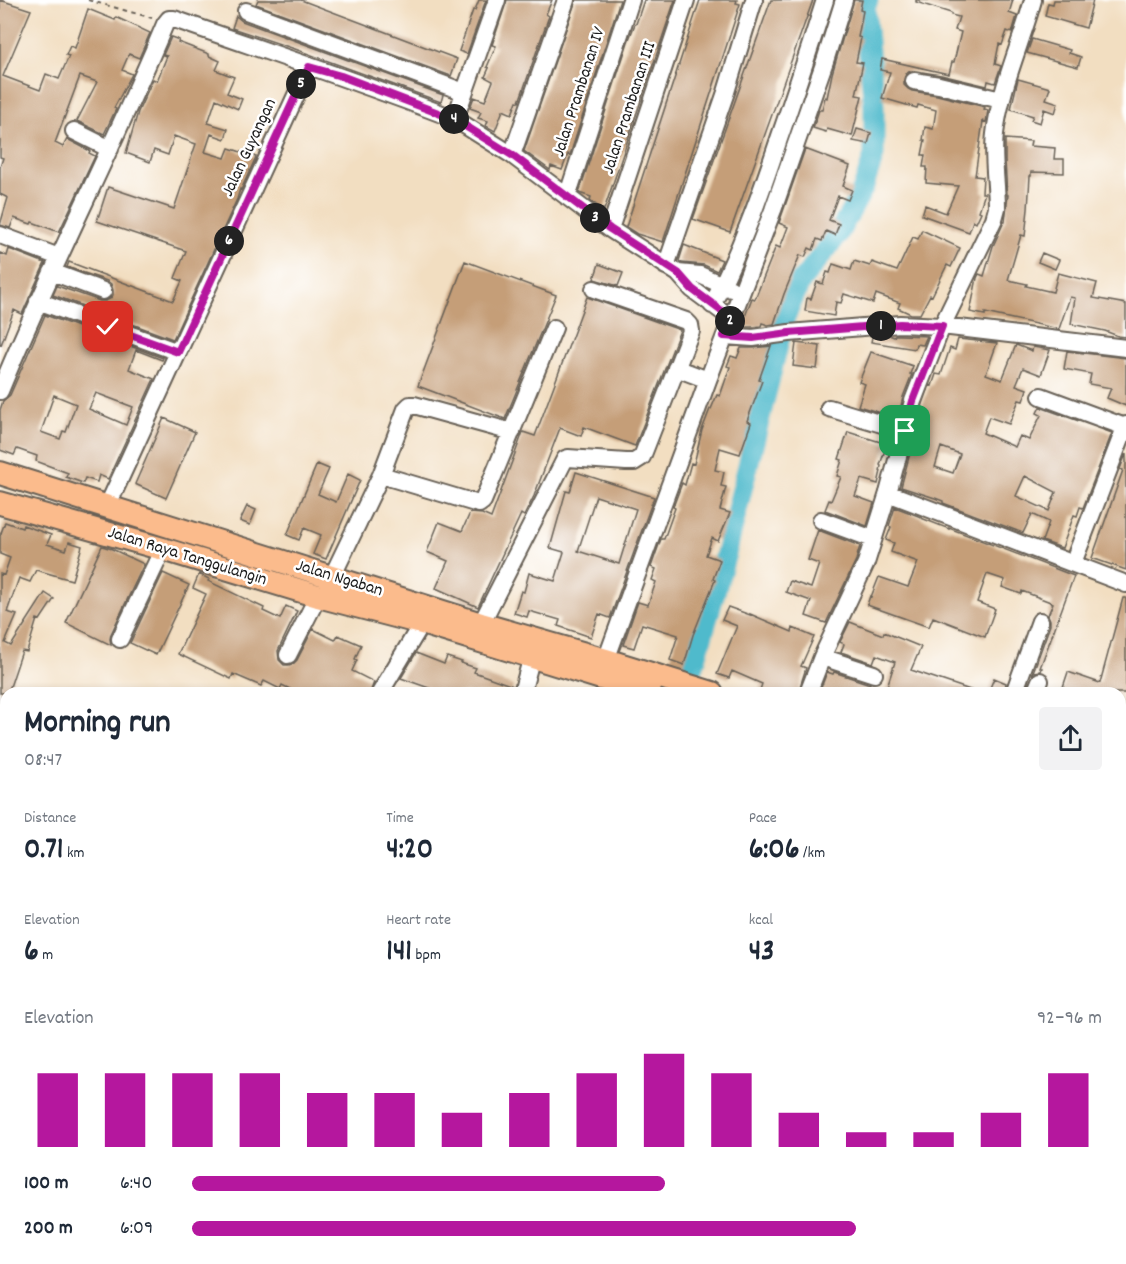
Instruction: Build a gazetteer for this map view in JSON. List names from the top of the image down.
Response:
{
  "streets": {
    "highway": ["Jalan Raya Tanggulangin", "Jalan Ngaban"],
    "street": ["Jalan Prambanan IV", "Jalan Prambanan III", "Jalan Guyangan"]
  },
  "crossings": [
    ["Jalan Guyangan", "Jalan Ngaban"]
  ],
  "page": {
    "pins": [
      "5",
      "4",
      "3",
      "6",
      "2",
      "1"
    ],
    "heading": ["Morning run", "08:47"],
    "stats": [
      ["Distance", "0.71 km"],
      ["Time", "4:20"],
      ["Pace", "6:06 /km"],
      ["Elevation", "6 m"],
      ["Heart rate", "141 bpm"],
      ["kcal", "43"]
    ],
    "chart": ["Elevation", "92–96 m"],
    "list": [
      {
        "name": "100 m",
        "note": "6:40"
      },
      {
        "name": "200 m",
        "note": "6:09"
      }
    ]
  }
}
